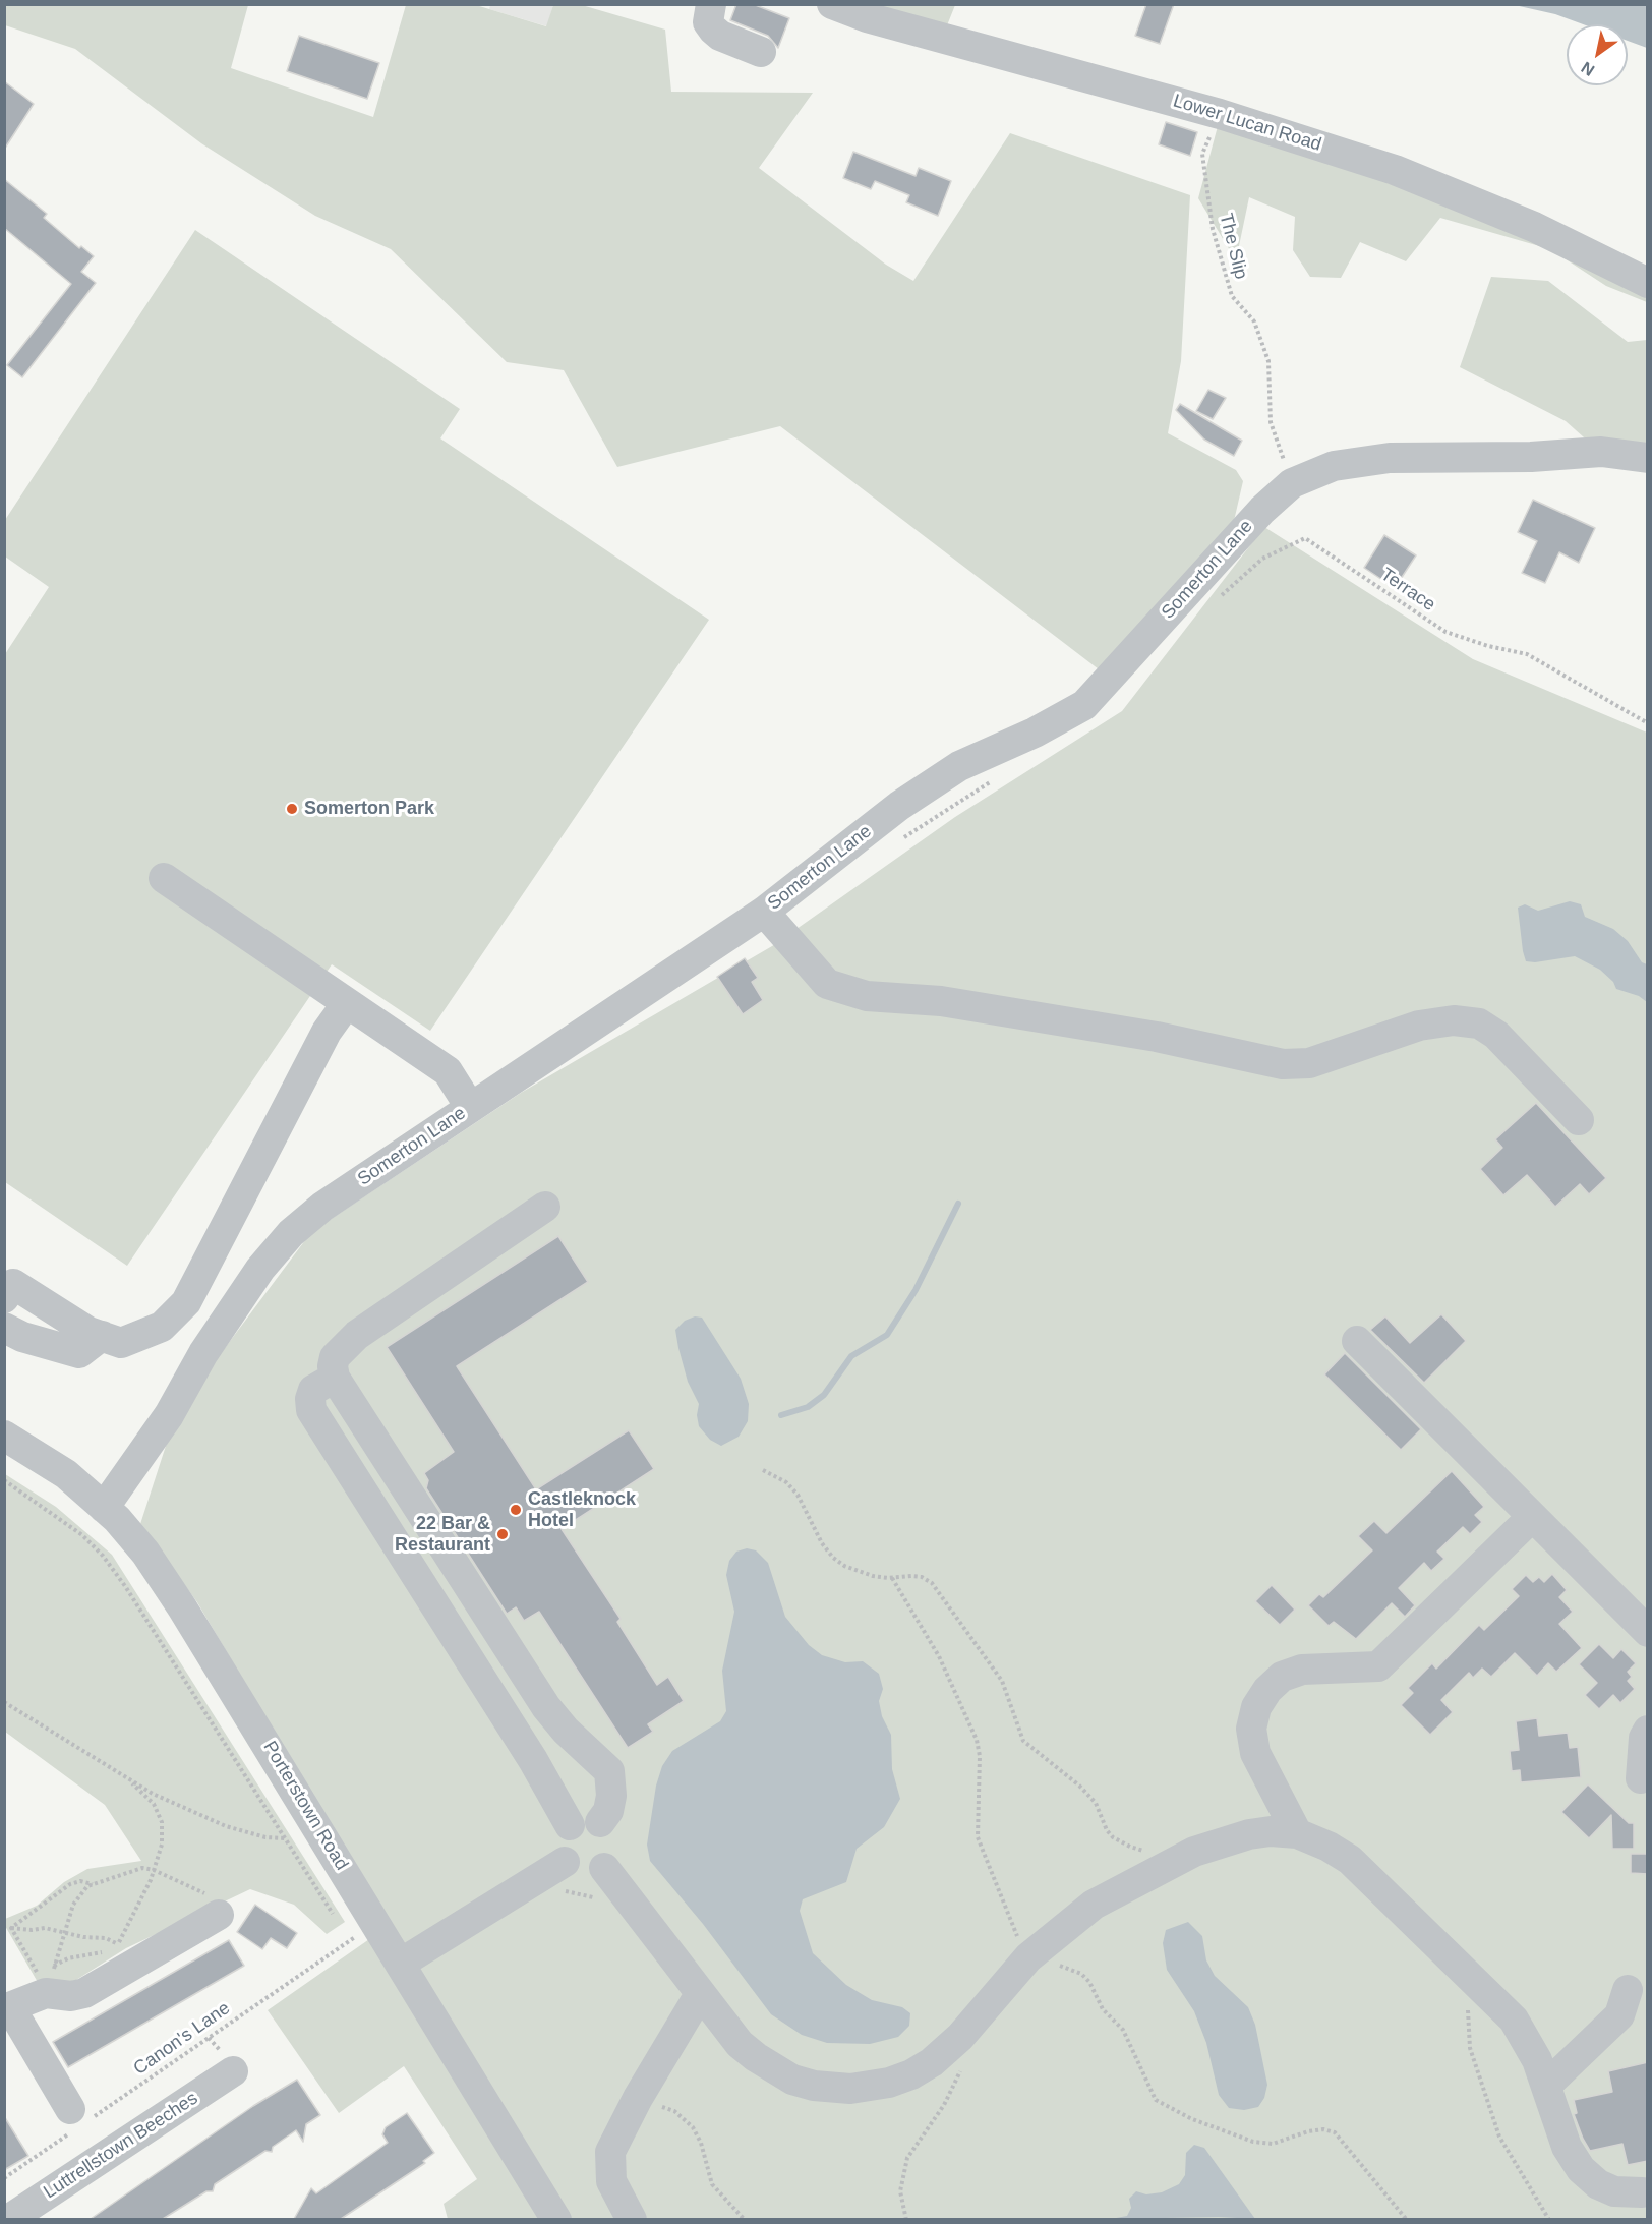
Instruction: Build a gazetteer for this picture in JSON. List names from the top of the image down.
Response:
{
  "streets": {
    "street": [
      "Lower Lucan Road",
      "Somerton Lane",
      "Porterstown Road",
      "Luttrellstown Beeches"
    ],
    "path": ["The Slip", "Terrace", "Canon's Lane"]
  },
  "crossings": [
    ["Lower Lucan Road", "The Slip"],
    ["The Slip", "Somerton Lane"],
    ["Somerton Lane", "Porterstown Road"],
    ["Porterstown Road", "Canon's Lane"]
  ],
  "places": ["Somerton Park", "Castleknock Hotel", "22 Bar & Restaurant"],
  "north": "bottom left"
}
